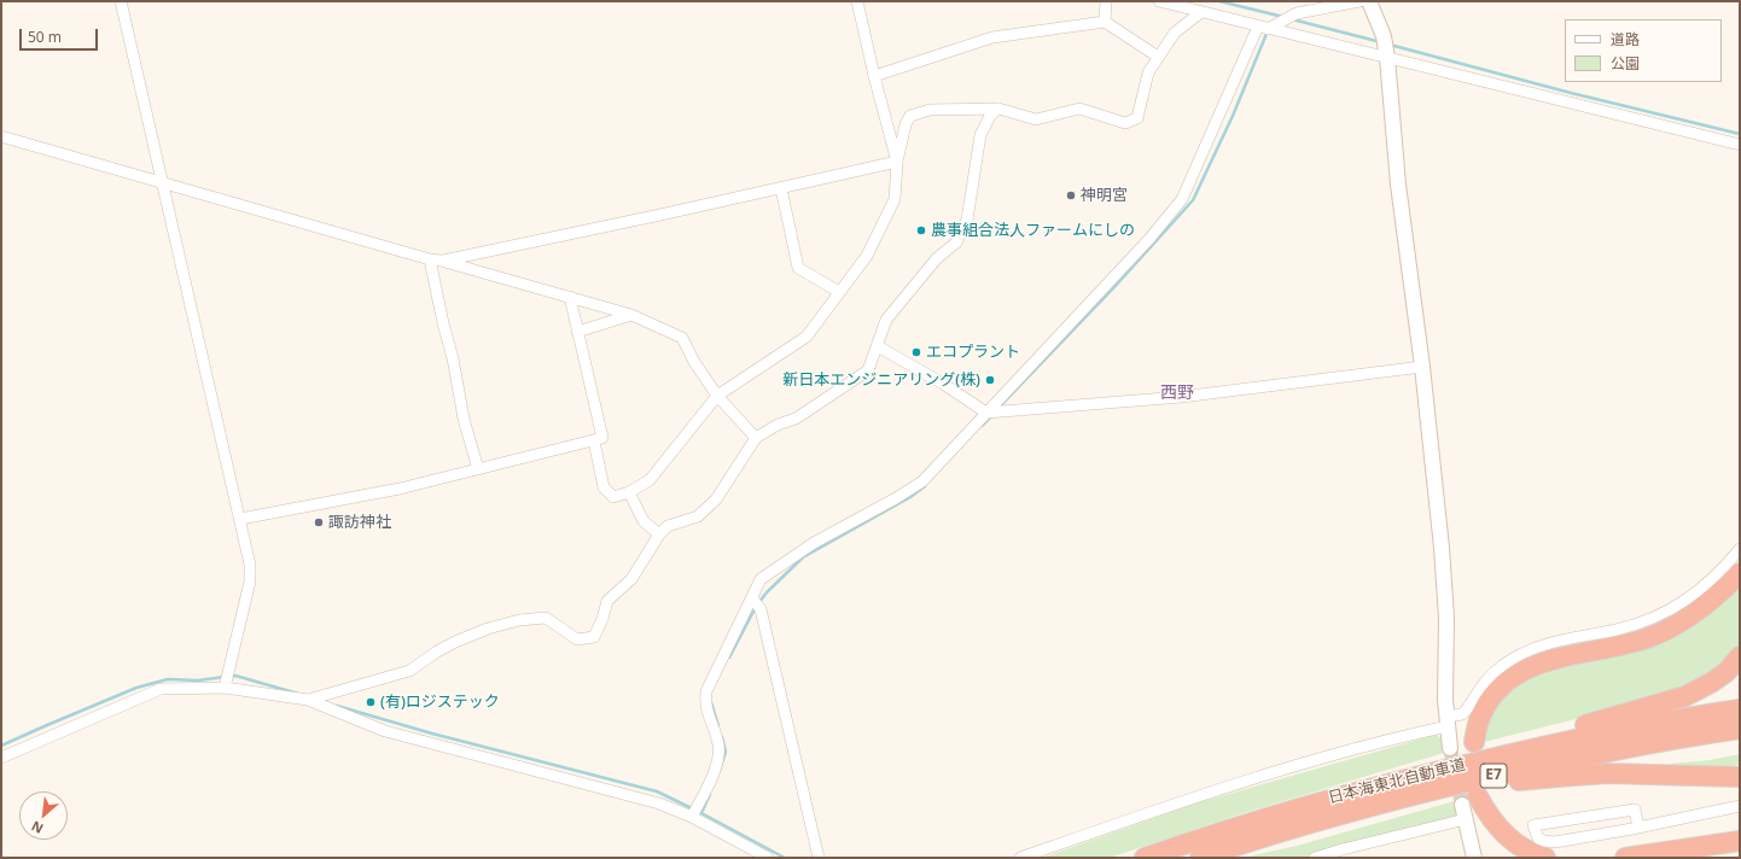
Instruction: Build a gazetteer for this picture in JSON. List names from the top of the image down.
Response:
{
  "streets": {
    "highway": ["E7", "日本海東北自動車道"]
  },
  "districts": ["西野"],
  "places": [
    "神明宮",
    "農事組合法人ファームにしの",
    "エコプラント",
    "新日本エンジニアリング(株)",
    "諏訪神社",
    "(有)ロジステック"
  ],
  "legend": ["道路", "公園"],
  "scale_bar": "50 m",
  "north": "bottom left"
}
